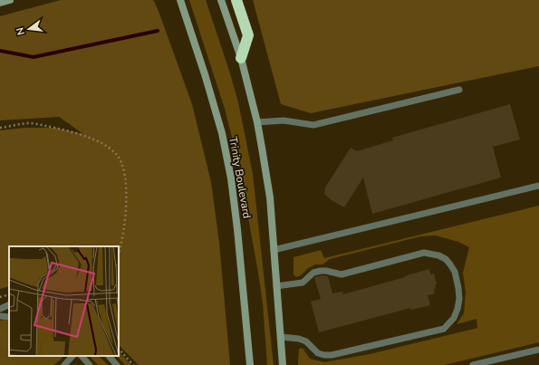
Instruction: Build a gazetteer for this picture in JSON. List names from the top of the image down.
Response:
{
  "streets": {
    "main road": ["Trinity Boulevard"]
  },
  "north": "left"
}
